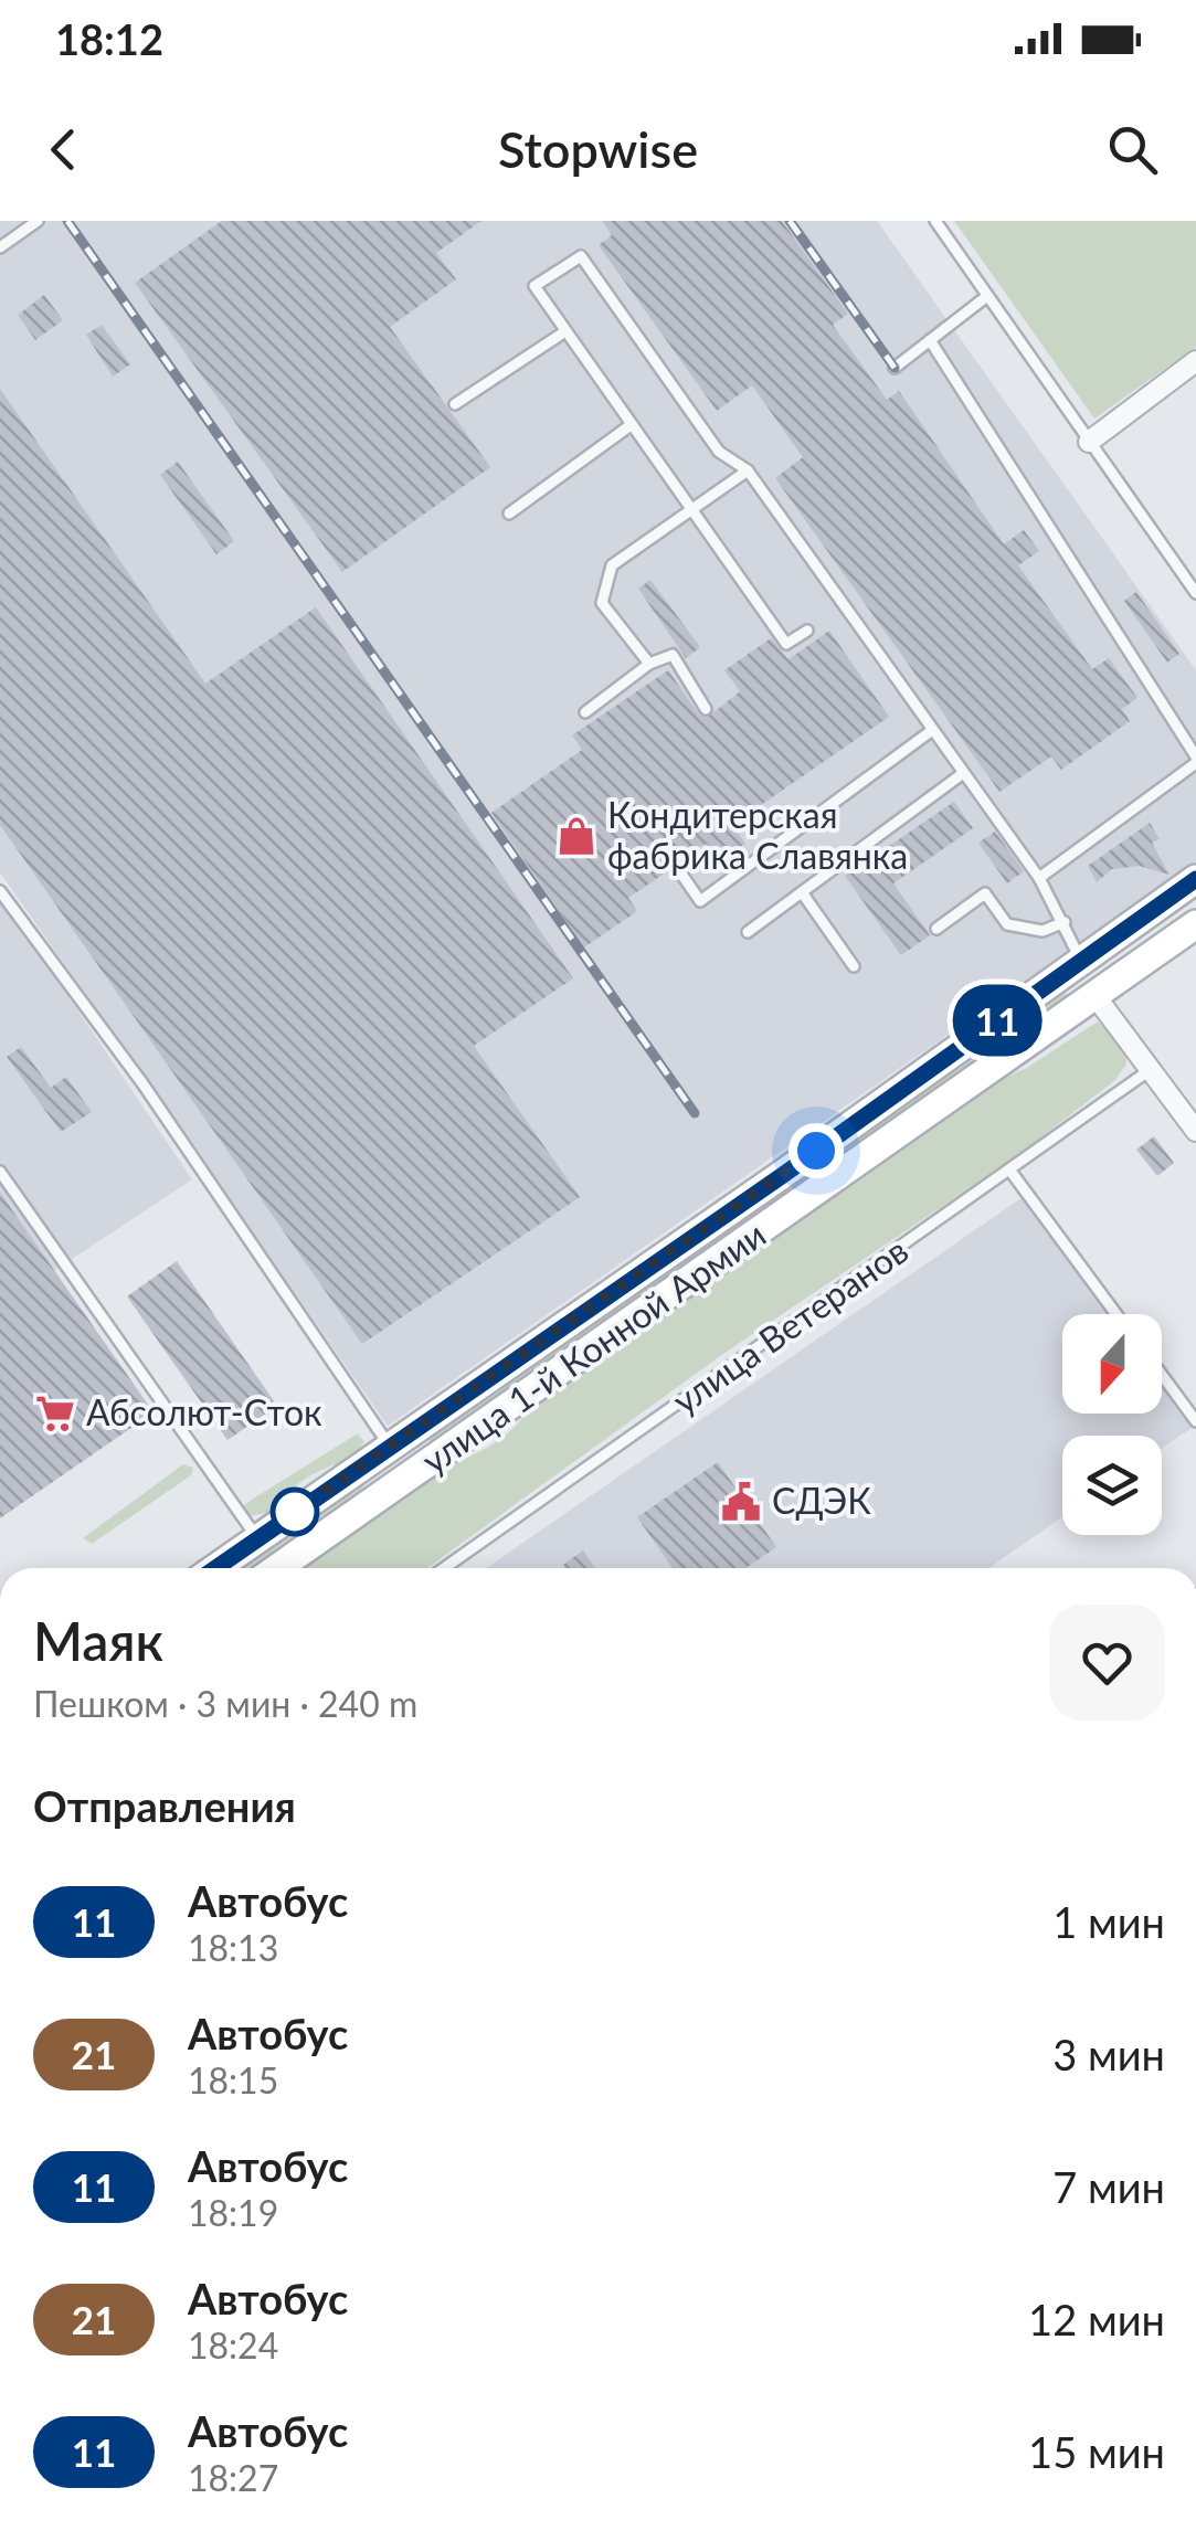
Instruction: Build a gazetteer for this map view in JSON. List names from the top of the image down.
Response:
{
  "streets": {
    "main road": ["улица 1-й Конной Армии"],
    "lane": ["улица Ветеранов"]
  },
  "places": {
    "shop": ["Кондитерская фабрика Славянка"],
    "supermarket": ["Абсолют-Сток"],
    "public building": ["СДЭК"]
  },
  "lines": ["bus line 11"],
  "north": "bottom",
  "page": {
    "status": "18:12",
    "header": "Stopwise",
    "on_map": "11",
    "heading": [
      ["Маяк", "Пешком · 3 мин · 240 m"],
      "Отправления"
    ],
    "list": [
      {
        "mark": "11",
        "name": "Автобус",
        "note": "18:13",
        "value": "1 мин"
      },
      {
        "mark": "21",
        "name": "Автобус",
        "note": "18:15",
        "value": "3 мин"
      },
      {
        "mark": "11",
        "name": "Автобус",
        "note": "18:19",
        "value": "7 мин"
      },
      {
        "mark": "21",
        "name": "Автобус",
        "note": "18:24",
        "value": "12 мин"
      },
      {
        "mark": "11",
        "name": "Автобус",
        "note": "18:27",
        "value": "15 мин"
      }
    ]
  }
}
